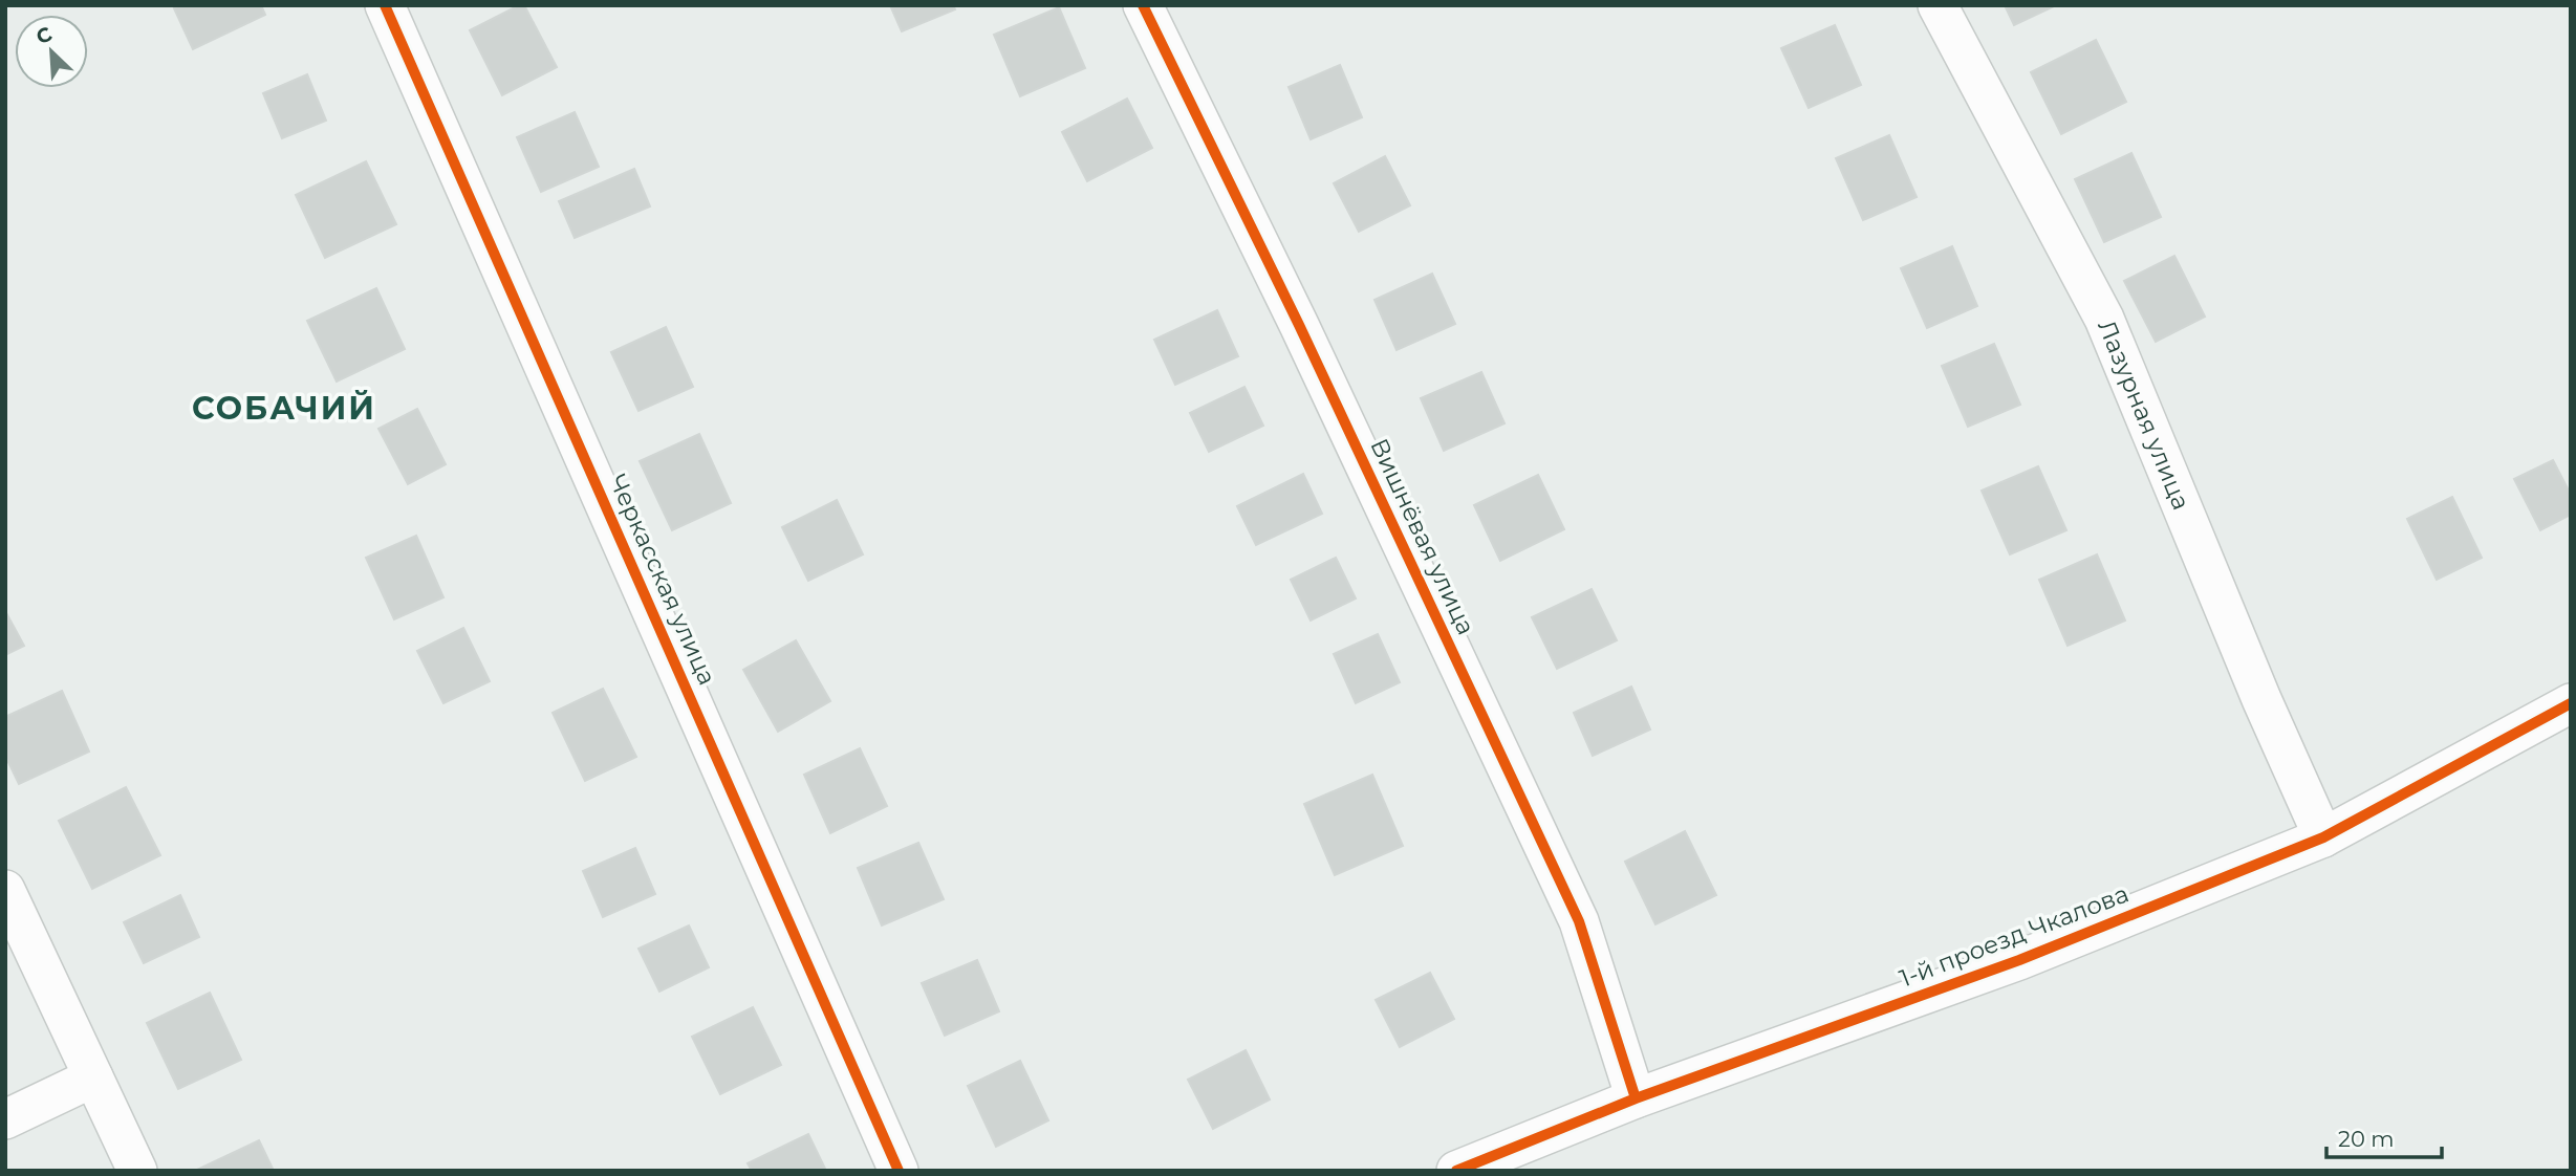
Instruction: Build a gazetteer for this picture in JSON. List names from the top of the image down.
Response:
{
  "streets": {
    "street": [
      "Лазурная улица",
      "Вишнёвая улица",
      "Черкасская улица",
      "1-й проезд Чкалова"
    ]
  },
  "crossings": [
    ["Лазурная улица", "1-й проезд Чкалова"],
    ["Вишнёвая улица", "1-й проезд Чкалова"]
  ],
  "districts": ["СОБАЧИЙ"],
  "scale_bar": "20 m",
  "north": "top left"
}
